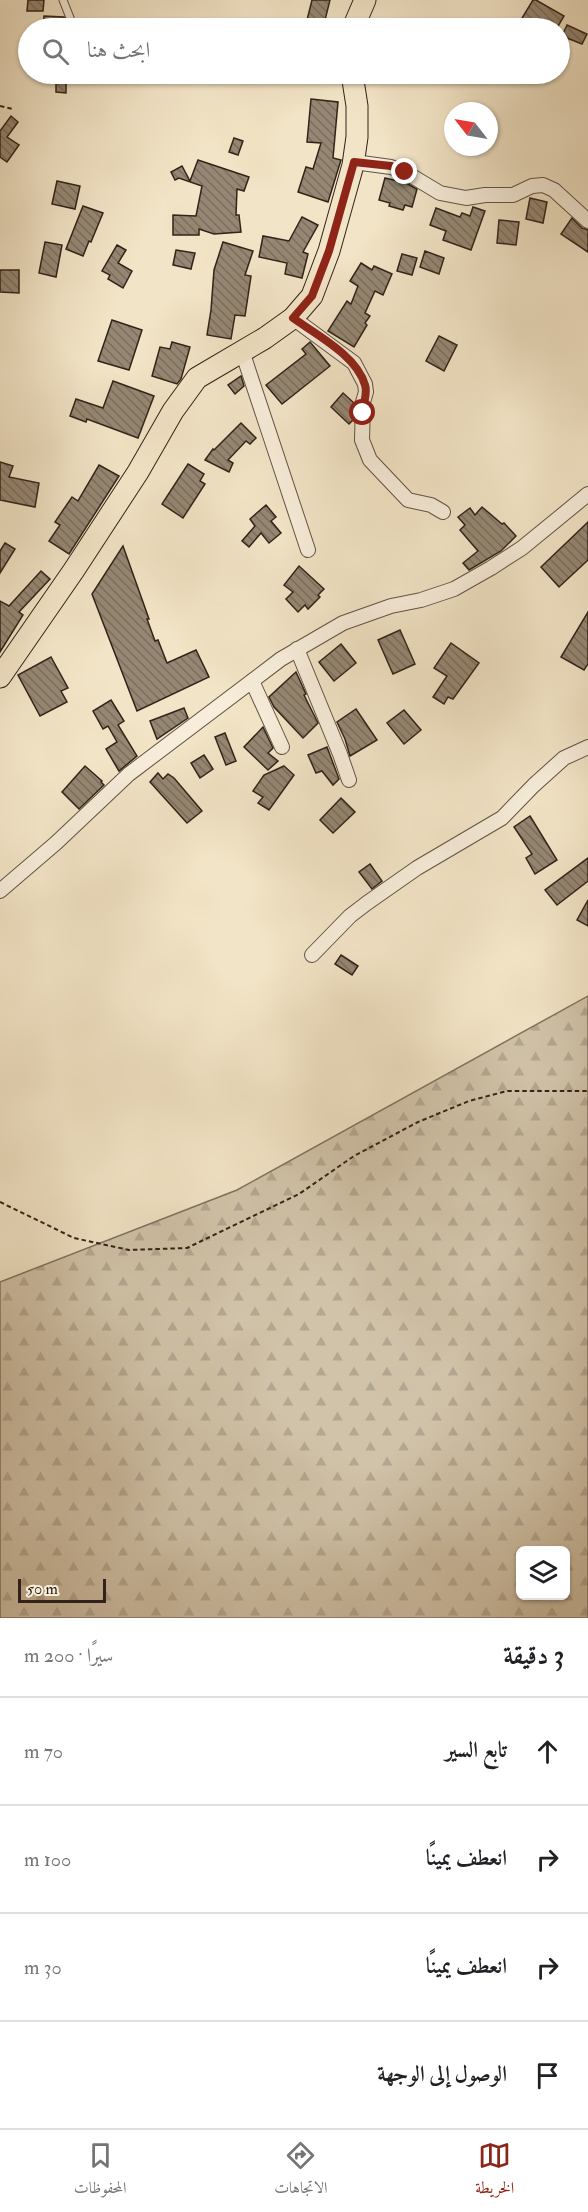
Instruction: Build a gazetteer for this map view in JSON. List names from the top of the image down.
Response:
{
  "scale_bar": "50 m",
  "north": "top left",
  "page": {
    "search": "ابحث هنا",
    "scale": "50 m",
    "heading": ["3 دقيقة", "سيرًا · 200 m"],
    "list": [
      ["تابع السير", "70 m"],
      ["انعطف يمينًا", "100 m"],
      ["انعطف يمينًا", "30 m"],
      "الوصول إلى الوجهة"
    ],
    "nav": ["الخريطة", "الاتجاهات", "المحفوظات"]
  }
}
